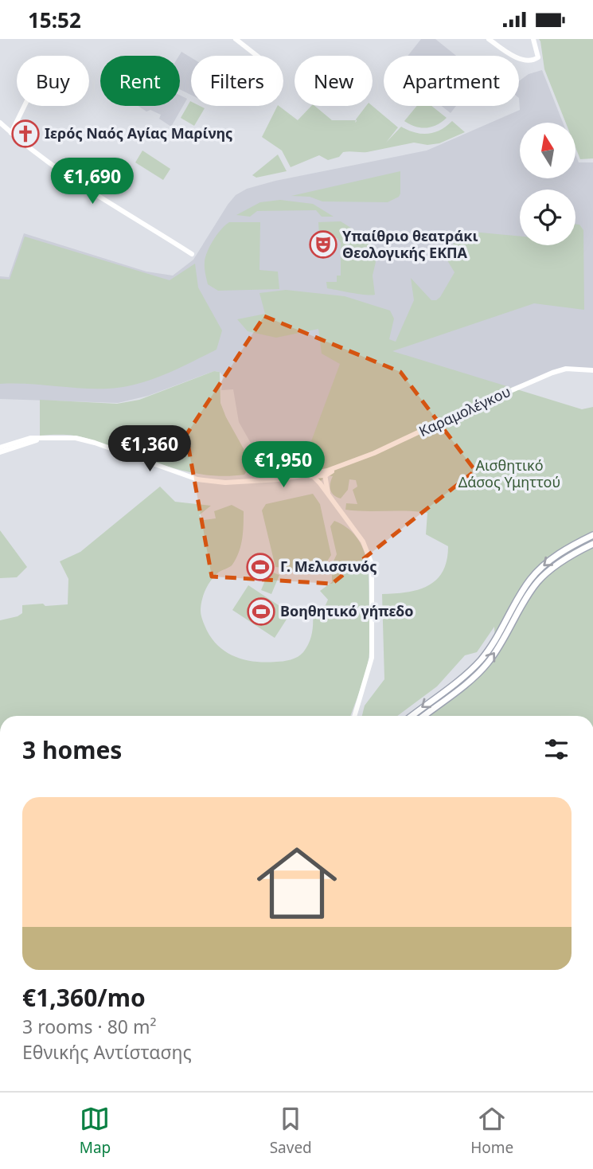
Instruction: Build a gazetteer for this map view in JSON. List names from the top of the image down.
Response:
{
  "streets": {
    "main road": ["Καραμολέγκου"]
  },
  "parks": ["Αισθητικό Δάσος Υμηττού"],
  "places": {
    "church": ["Ιερός Ναός Αγίας Μαρίνης"],
    "theatre": ["Υπαίθριο θεατράκι Θεολογικής ΕΚΠΑ"],
    "sports": ["Γ. Μελισσινός", "Βοηθητικό γήπεδο"]
  },
  "north": "top",
  "page": {
    "status": "15:52",
    "chip": [
      "Buy",
      "Rent",
      "Filters",
      "New",
      "Apartment"
    ],
    "price": ["€1,690", "€1,360", "€1,950"],
    "heading": "3 homes",
    "list": [
      {
        "name": "€1,360/mo",
        "note": "3 rooms · 80 m² · Εθνικής Αντίστασης"
      }
    ],
    "tabs": ["Map", "Saved", "Home"]
  }
}
